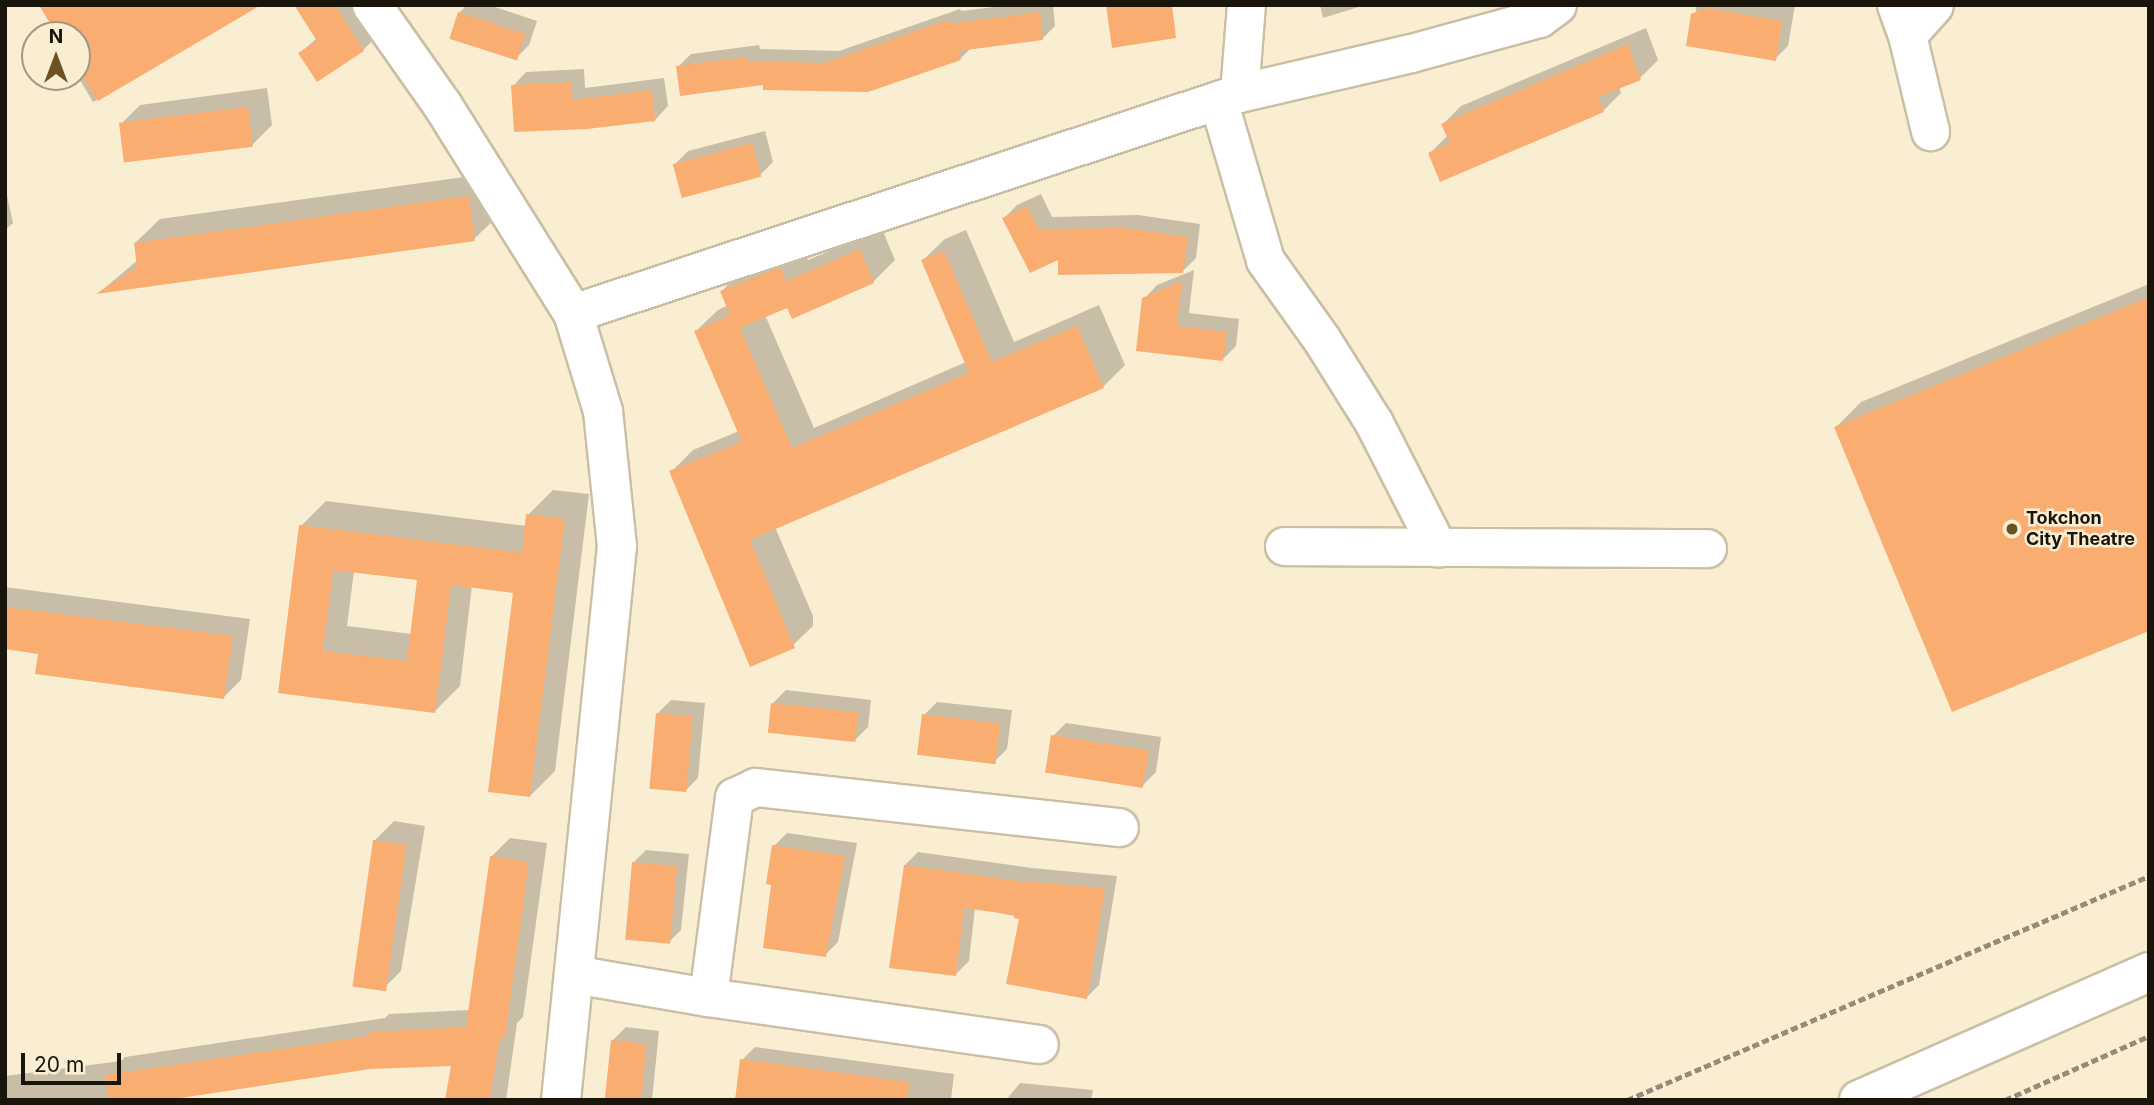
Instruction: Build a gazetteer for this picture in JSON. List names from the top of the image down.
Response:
{
  "places": ["Tokchon City Theatre"],
  "scale_bar": "20 m",
  "north": "top"
}
